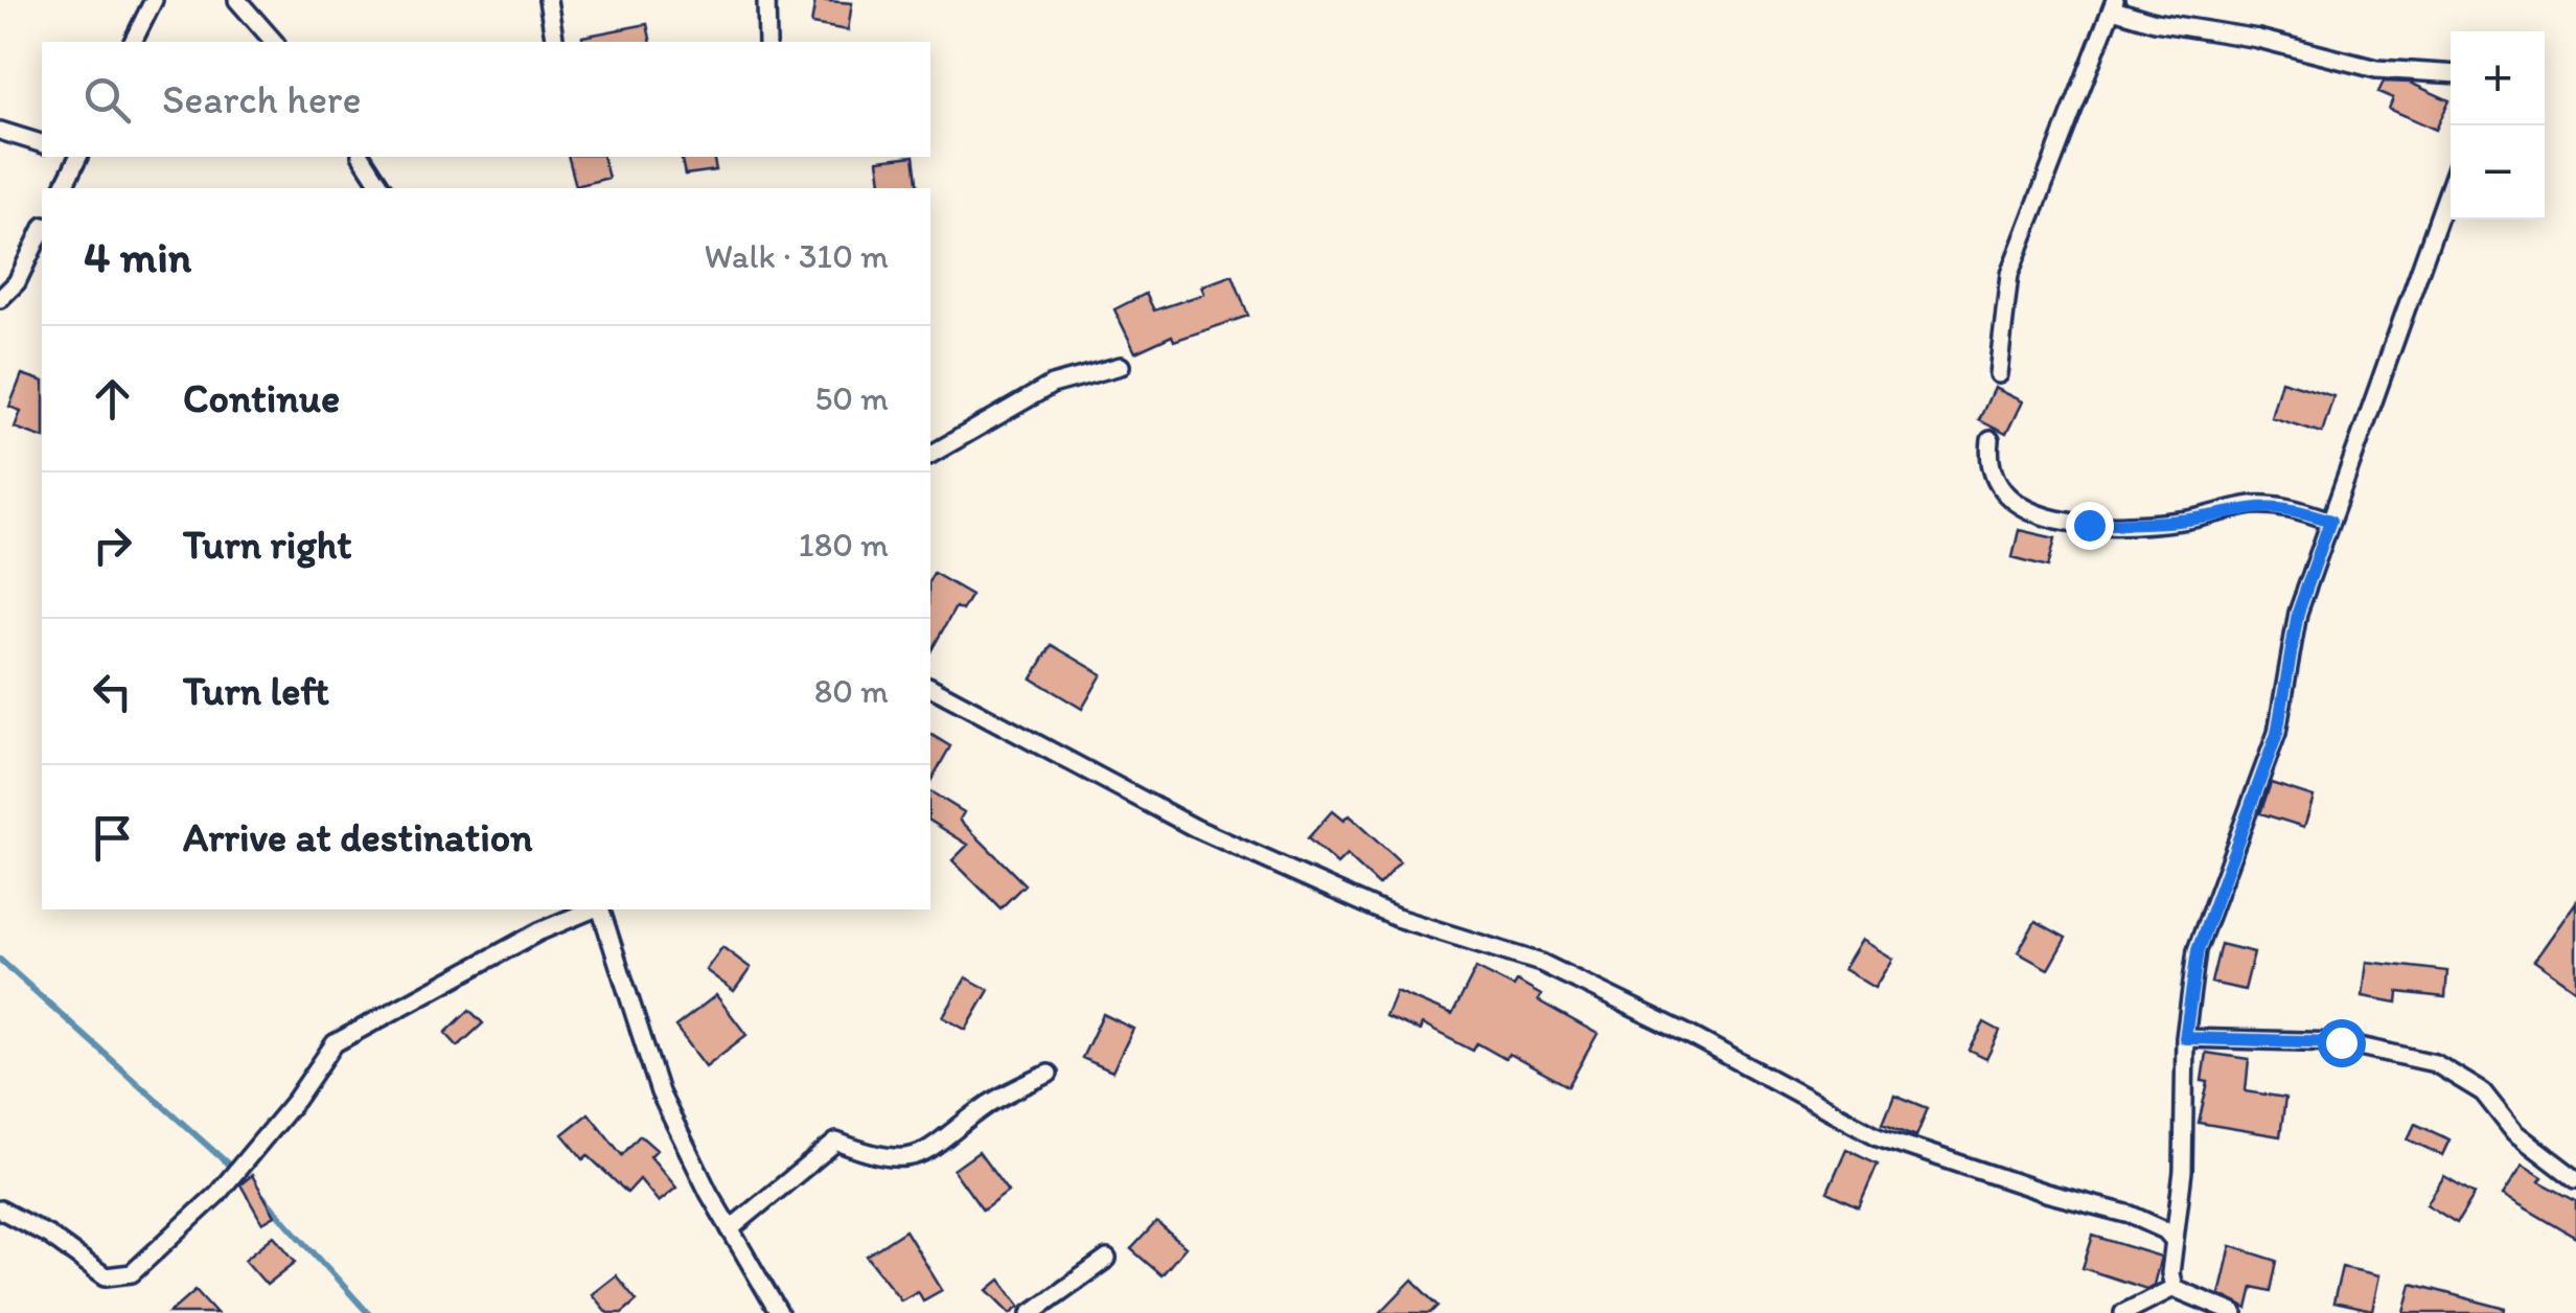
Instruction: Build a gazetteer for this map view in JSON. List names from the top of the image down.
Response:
{
  "page": {
    "map_buttons": ["+", "−"],
    "search": "Search here",
    "heading": ["4 min", "Walk · 310 m"],
    "list": [
      ["Continue", "50 m"],
      ["Turn right", "180 m"],
      ["Turn left", "80 m"],
      "Arrive at destination"
    ]
  }
}
